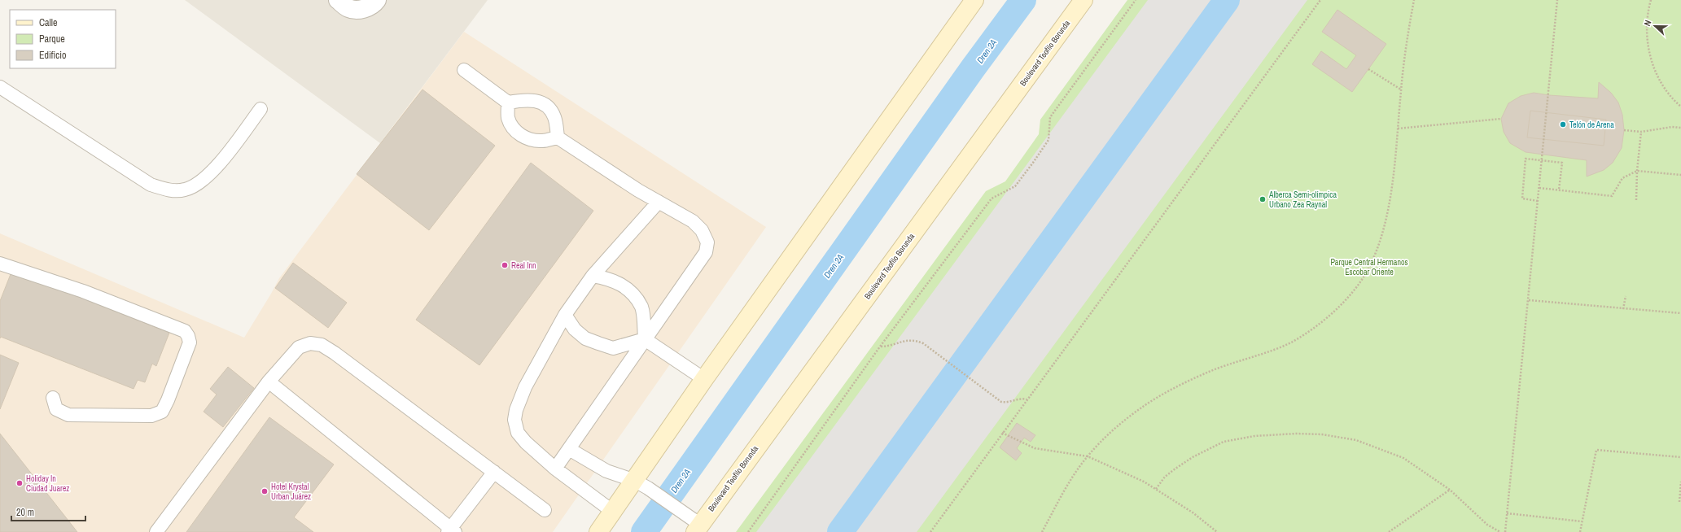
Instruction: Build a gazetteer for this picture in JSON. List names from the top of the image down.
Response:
{
  "streets": {
    "main road": ["Boulevard Teofilo Borunda"]
  },
  "water": ["Dren 2A"],
  "parks": ["Parque Central Hermanos Escobar Oriente"],
  "places": [
    "Telón de Arena",
    "Alberca Semi-olímpica Urbano Zea Raynal",
    "Real Inn",
    "Holiday In Ciudad Juarez",
    "Hotel Krystal Urban Juárez"
  ],
  "legend": ["Calle", "Parque", "Edificio"],
  "scale_bar": "20 m",
  "north": "left"
}
